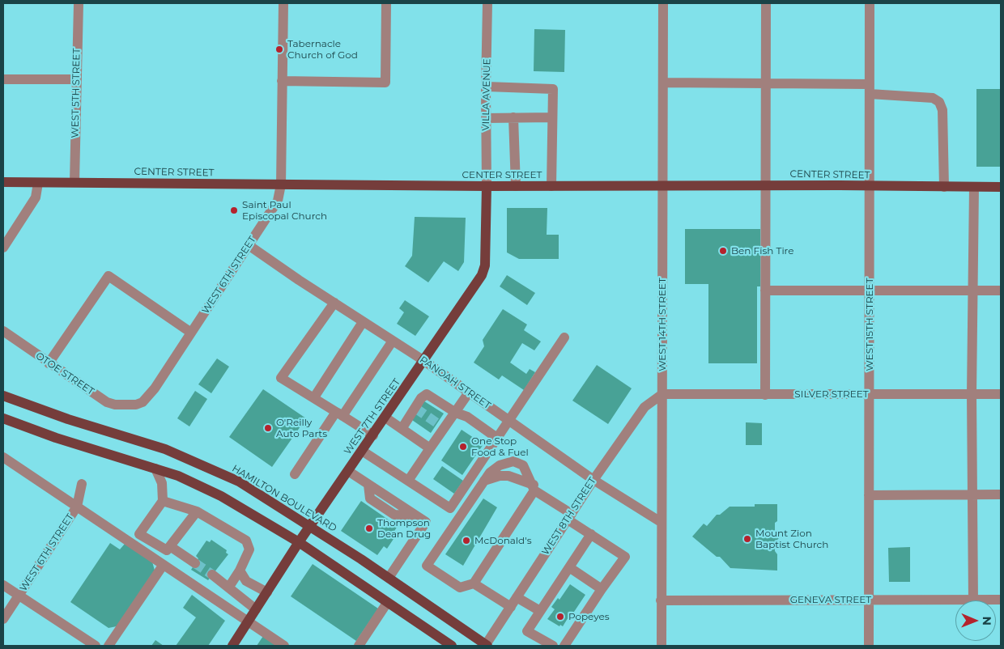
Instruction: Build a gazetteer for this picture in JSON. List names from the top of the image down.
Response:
{
  "streets": {
    "main road": ["CENTER STREET", "WEST 7TH STREET", "HAMILTON BOULEVARD"],
    "street": [
      "WEST 5TH STREET",
      "VILLA AVENUE",
      "WEST 6TH STREET",
      "WEST 14TH STREET",
      "WEST 15TH STREET",
      "OTOE STREET",
      "PANOAH STREET",
      "SILVER STREET",
      "WEST 8TH STREET",
      "GENEVA STREET"
    ]
  },
  "crossings": [
    ["WEST 5TH STREET", "CENTER STREET"],
    ["VILLA AVENUE", "CENTER STREET"],
    ["VILLA AVENUE", "WEST 7TH STREET"],
    ["CENTER STREET", "WEST 6TH STREET"],
    ["CENTER STREET", "WEST 14TH STREET"],
    ["CENTER STREET", "WEST 15TH STREET"],
    ["CENTER STREET", "WEST 7TH STREET"],
    ["WEST 6TH STREET", "OTOE STREET"],
    ["WEST 6TH STREET", "PANOAH STREET"],
    ["WEST 14TH STREET", "PANOAH STREET"],
    ["WEST 14TH STREET", "SILVER STREET"],
    ["WEST 14TH STREET", "WEST 8TH STREET"],
    ["WEST 14TH STREET", "GENEVA STREET"],
    ["WEST 15TH STREET", "SILVER STREET"],
    ["WEST 15TH STREET", "GENEVA STREET"],
    ["PANOAH STREET", "WEST 7TH STREET"],
    ["PANOAH STREET", "WEST 8TH STREET"],
    ["SILVER STREET", "WEST 8TH STREET"],
    ["WEST 7TH STREET", "HAMILTON BOULEVARD"],
    ["HAMILTON BOULEVARD", "WEST 8TH STREET"]
  ],
  "places": [
    "Tabernacle Church of God",
    "Saint Paul Episcopal Church",
    "Ben Fish Tire",
    "O'Reilly Auto Parts",
    "One Stop Food & Fuel",
    "Thompson Dean Drug",
    "Mount Zion Baptist Church",
    "McDonald's",
    "Popeyes"
  ],
  "north": "right"
}
